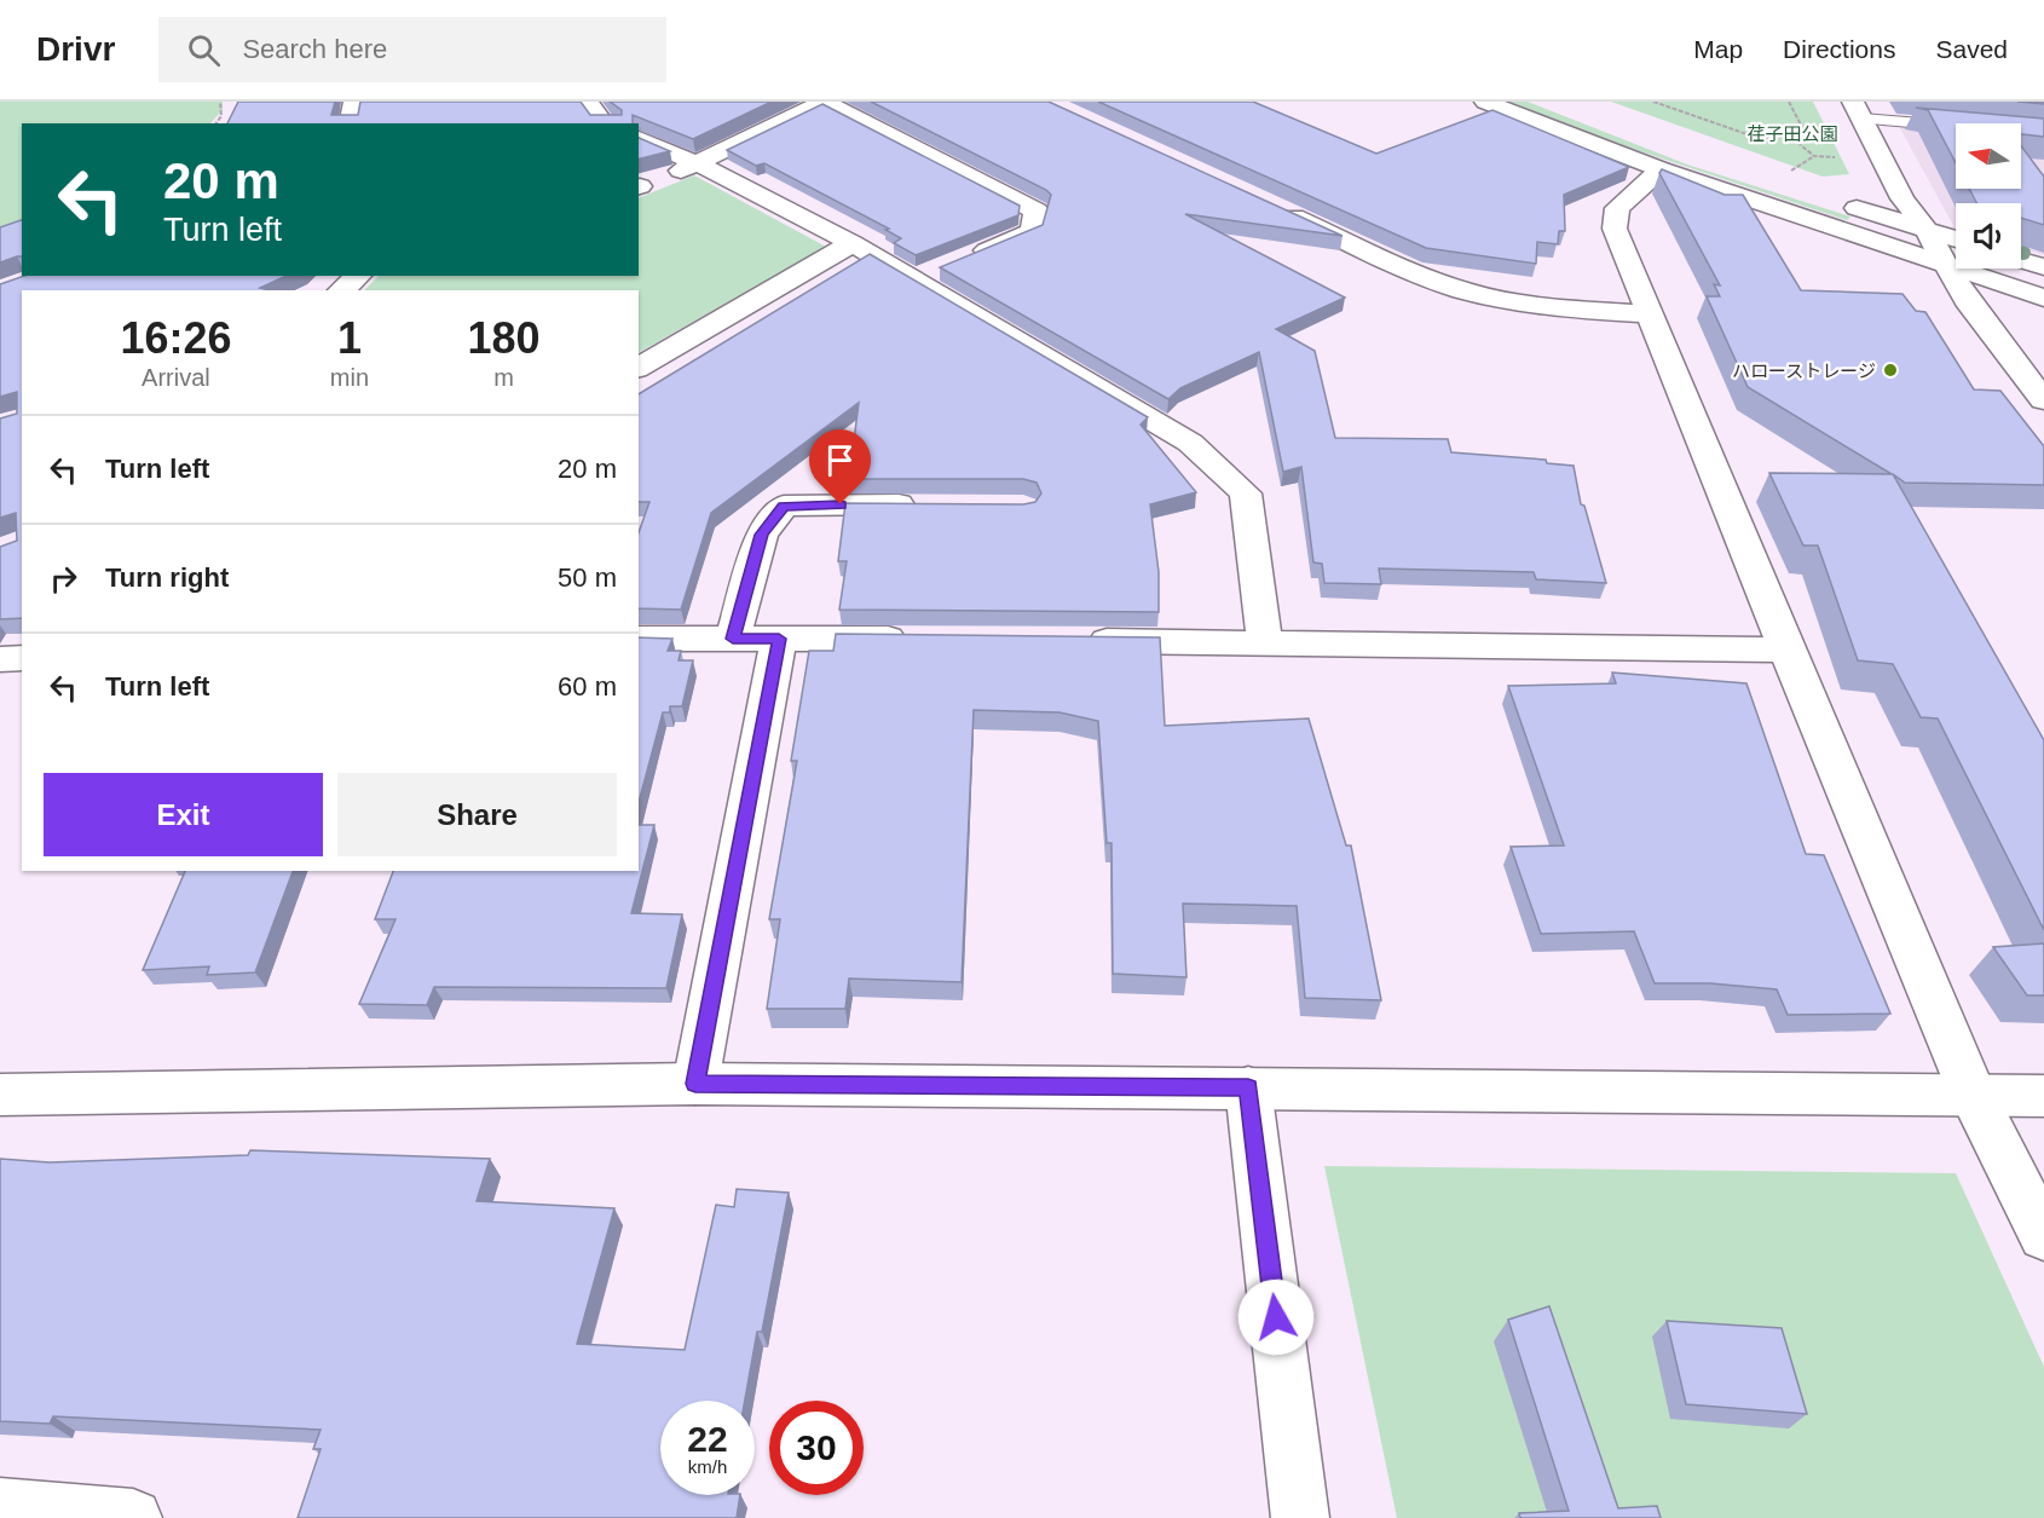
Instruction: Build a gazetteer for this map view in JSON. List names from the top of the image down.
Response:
{
  "parks": ["荏子田公園"],
  "places": ["ハローストレージ"],
  "north": "left",
  "page": {
    "header": "Drivr",
    "search": "Search here",
    "nav": ["Map", "Directions", "Saved"],
    "turn": ["20 m", "Turn left"],
    "eta": [
      "16:26",
      "Arrival",
      "1",
      "min",
      "180",
      "m"
    ],
    "list": [
      {
        "name": "Turn left",
        "value": "20 m"
      },
      {
        "name": "Turn right",
        "value": "50 m"
      },
      {
        "name": "Turn left",
        "value": "60 m"
      }
    ],
    "buttons": ["Exit", "Share"],
    "speed": "22 km/h",
    "limit": "30"
  }
}
